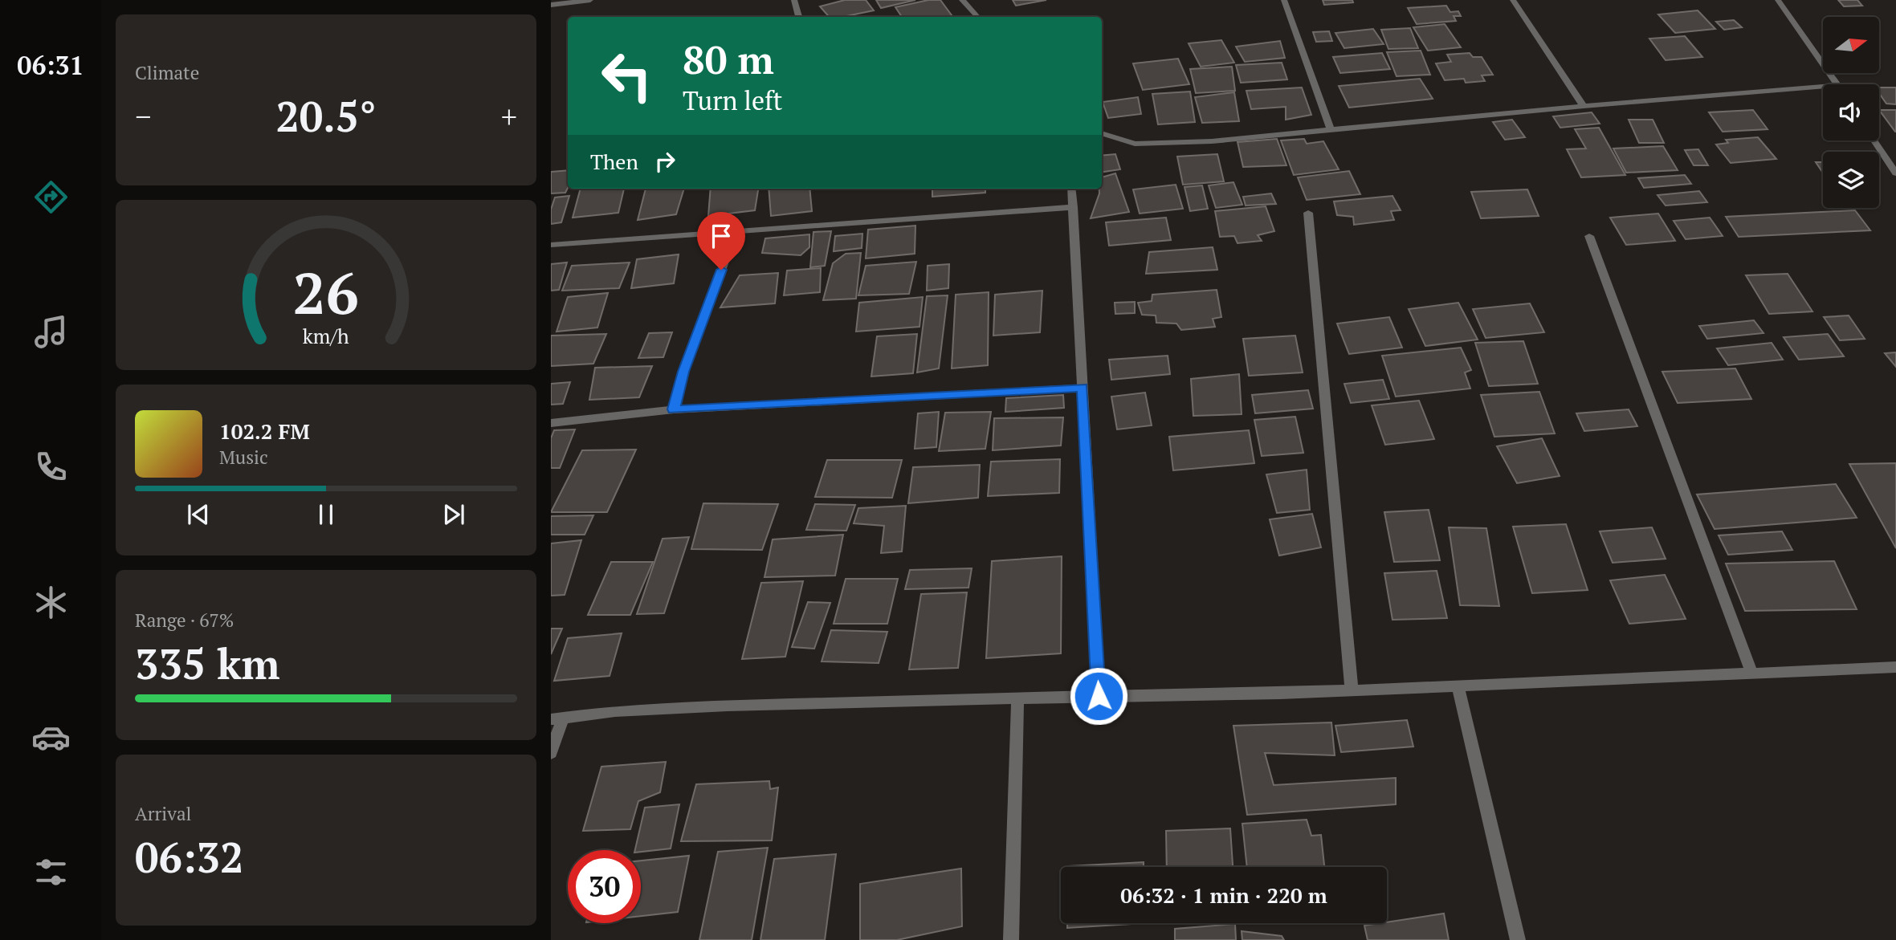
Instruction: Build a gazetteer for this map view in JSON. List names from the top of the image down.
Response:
{
  "north": "right",
  "page": {
    "tabs": "06:31",
    "tile": [
      "Climate",
      ["Range · 67%", "335 km"],
      ["Arrival", "06:32"]
    ],
    "turn": ["80 m", "Turn left"],
    "heat": ["−", "20.5°", "+"],
    "then": "Then",
    "song": ["102.2 FM", "Music"],
    "limit": "30",
    "trip": "06:32 · 1 min · 220 m",
    "gauge": ["26", "km/h"]
  }
}
